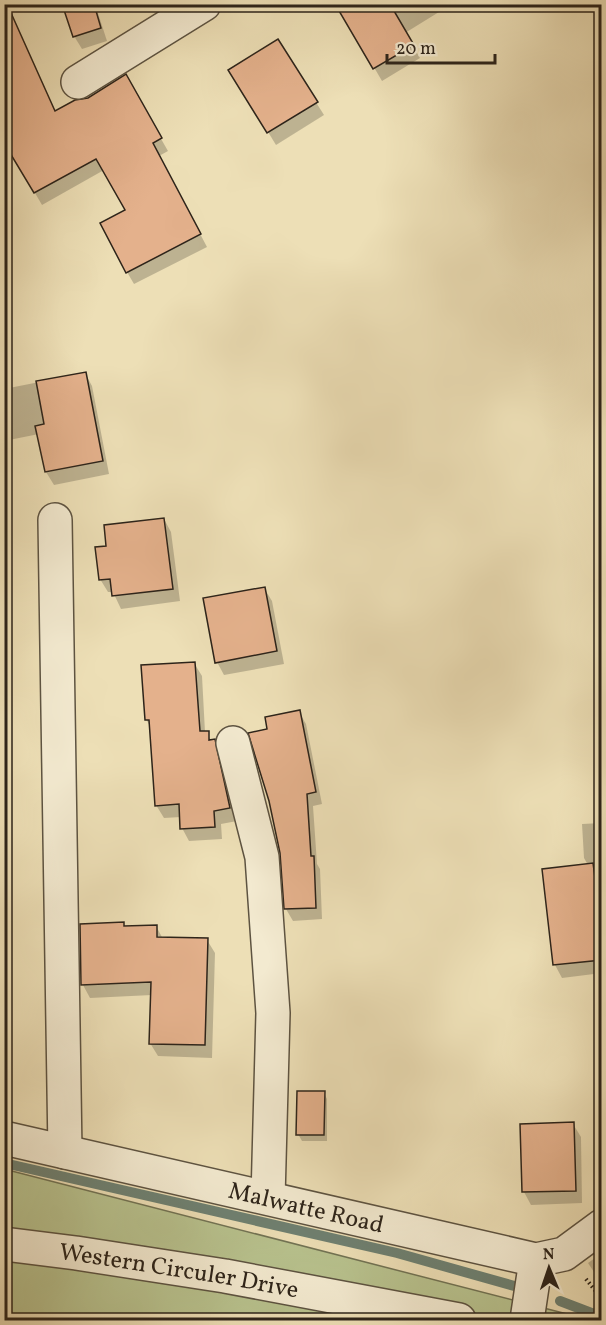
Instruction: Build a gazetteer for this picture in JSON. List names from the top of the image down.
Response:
{
  "streets": {
    "street": ["Malwatte Road", "Western Circuler Drive"]
  },
  "scale_bar": "20 m",
  "north": "top"
}
